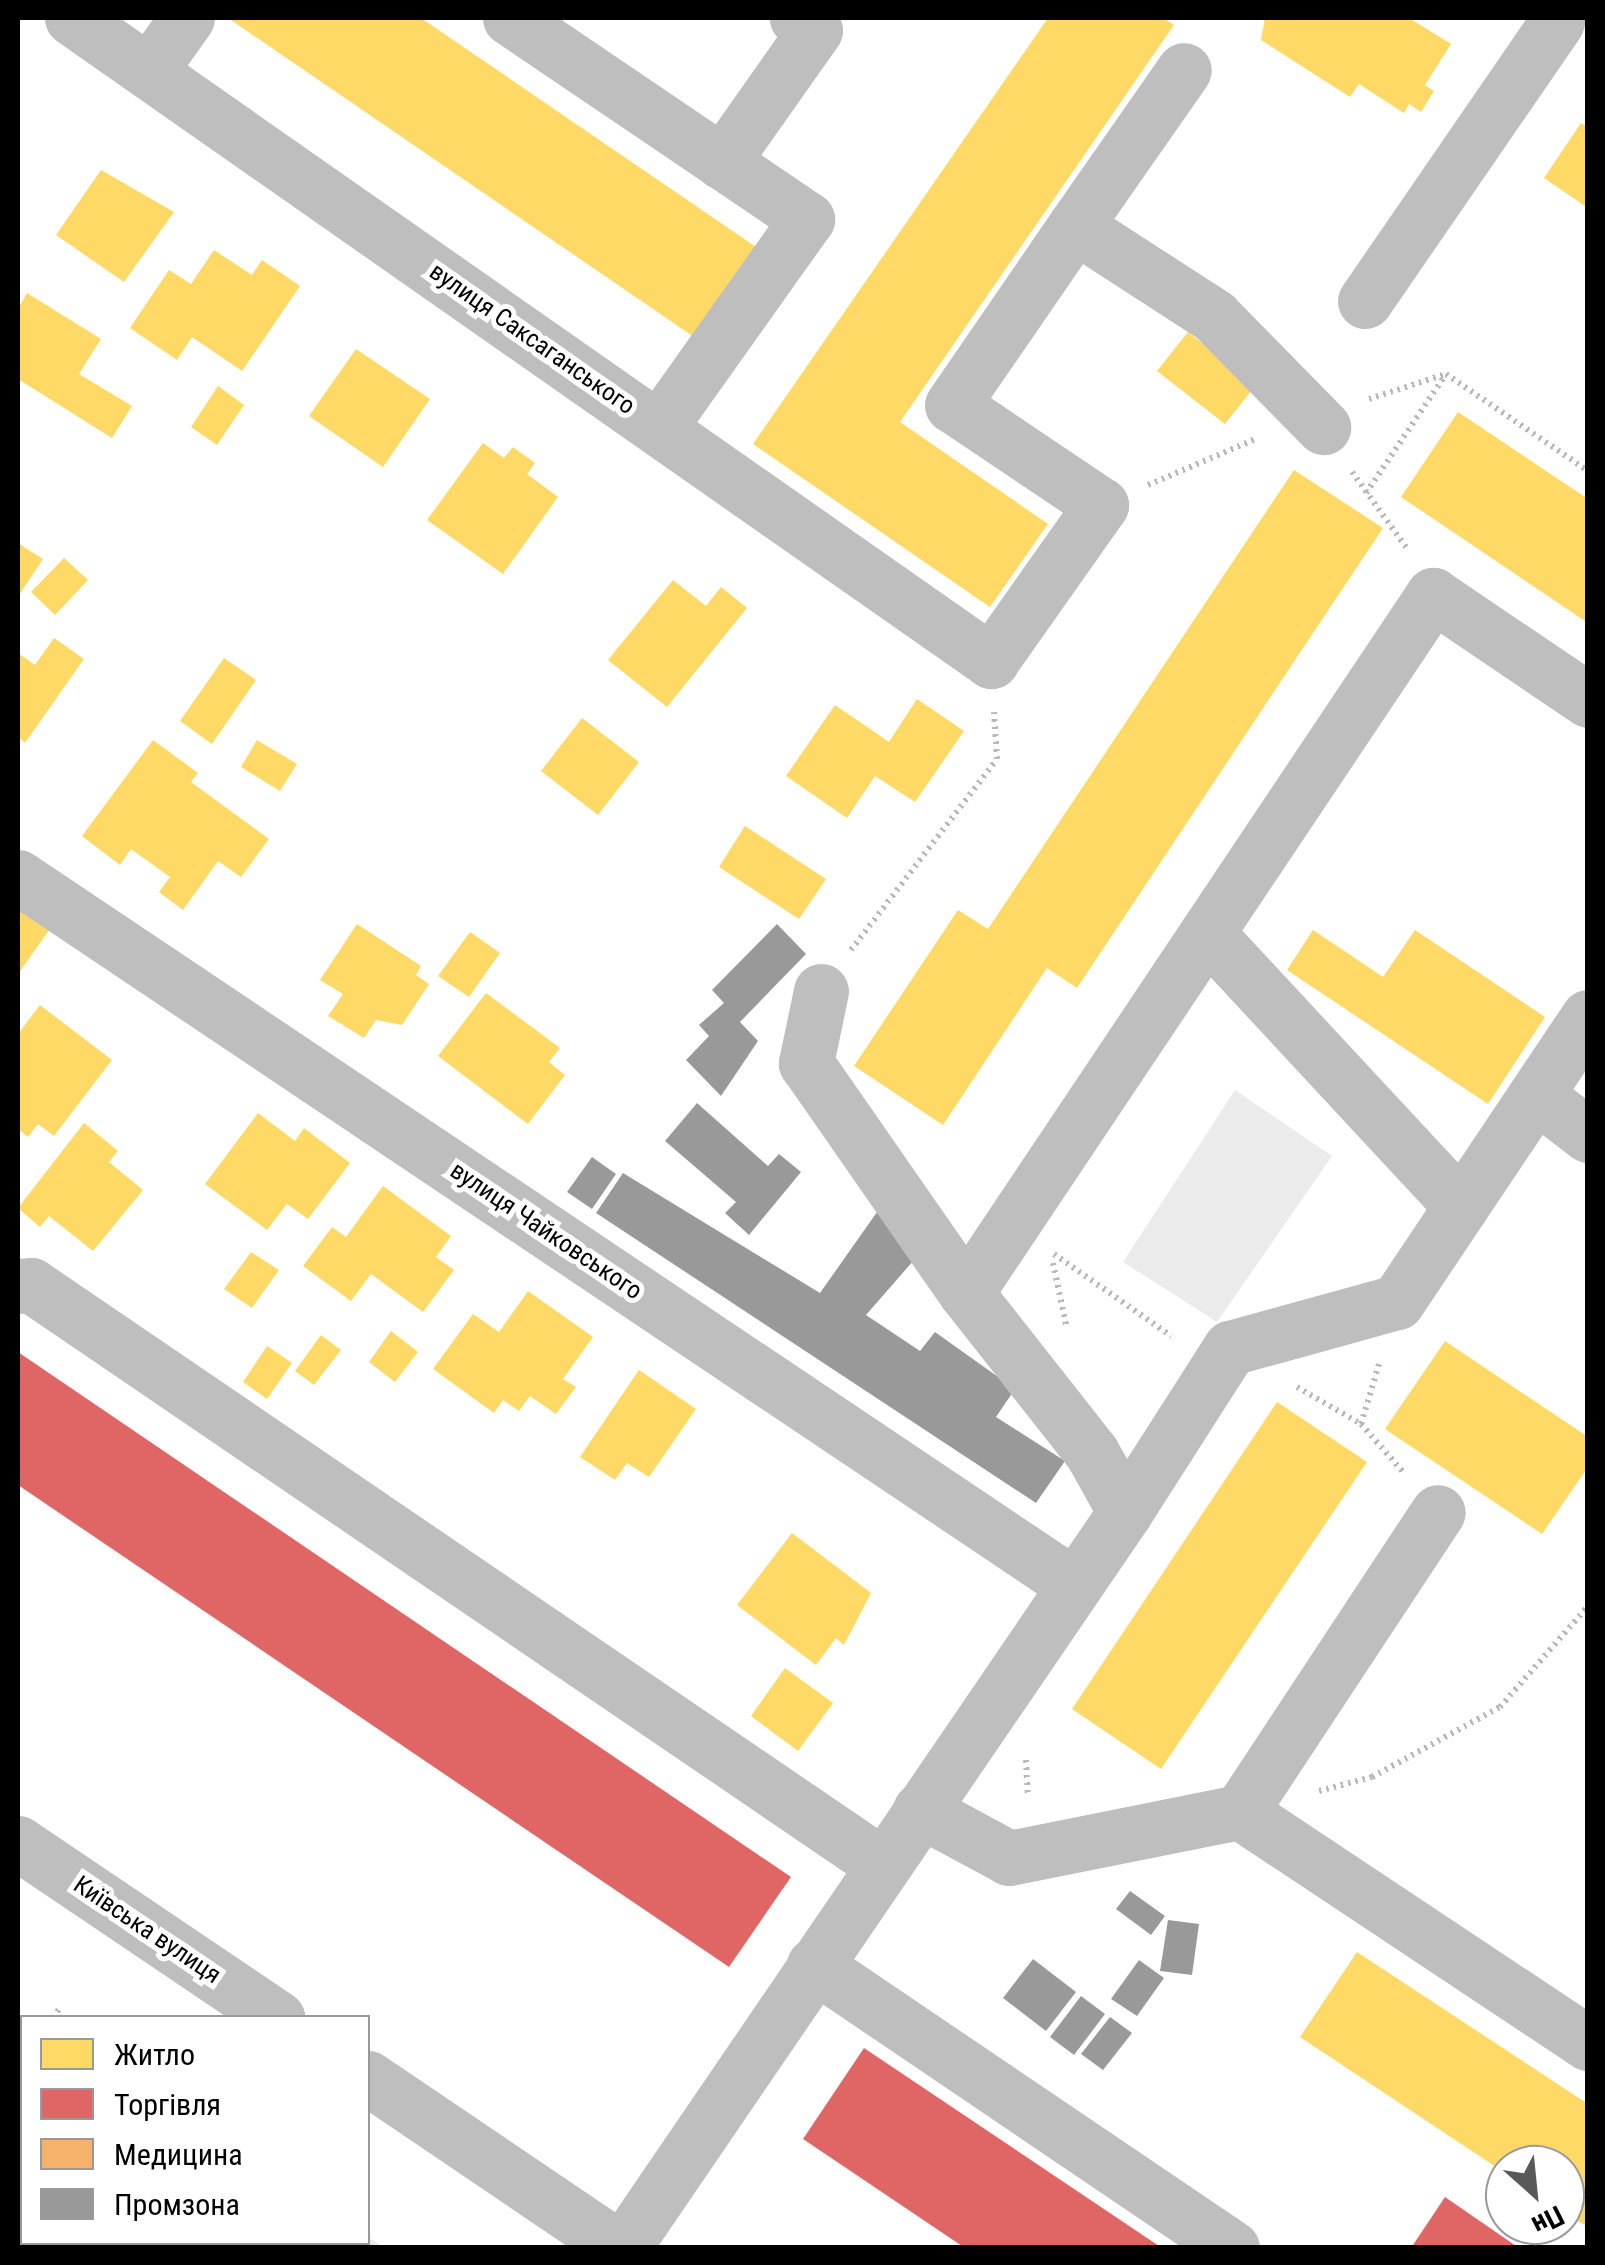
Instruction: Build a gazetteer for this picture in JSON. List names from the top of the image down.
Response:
{
  "streets": {
    "street": ["вулиця Саксаганського", "вулиця Чайковського", "Київська вулиця"]
  },
  "legend": [
    "Житло",
    "Торгівля",
    "Медицина",
    "Промзона"
  ],
  "north": "bottom right"
}
